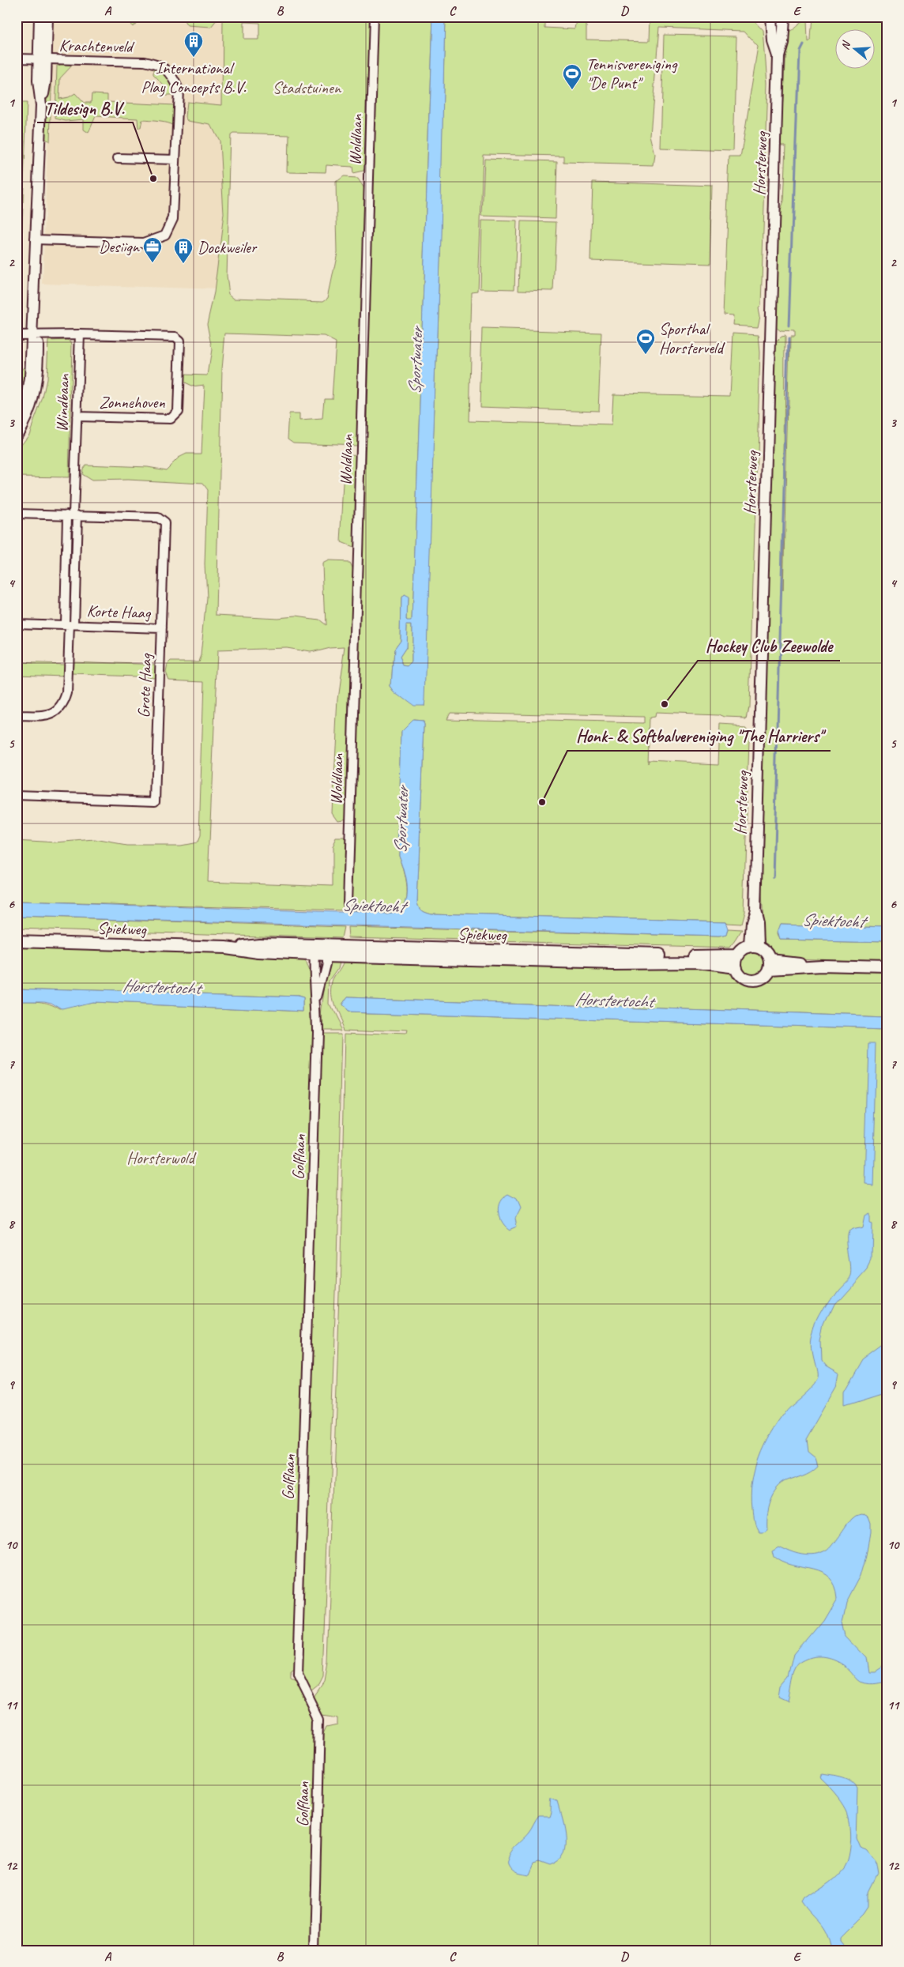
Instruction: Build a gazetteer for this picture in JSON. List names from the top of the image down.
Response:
{
  "streets": {
    "main road": ["Spiekweg"],
    "street": [
      "Krachtenveld",
      "Woldlaan",
      "Horsterweg",
      "Zonnehoven",
      "Windbaan",
      "Korte Haag",
      "Grote Haag",
      "Golflaan"
    ]
  },
  "crossings": [
    ["Horsterweg", "Spiekweg"],
    ["Zonnehoven", "Windbaan"],
    ["Windbaan", "Korte Haag"],
    ["Windbaan", "Grote Haag"],
    ["Korte Haag", "Grote Haag"],
    ["Spiekweg", "Golflaan"]
  ],
  "water": ["Sportwater", "Spiektocht", "Horstertocht"],
  "parks": ["Stadstuinen", "Horsterwold"],
  "places": {
    "building": ["International Play Concepts B.V.", "Dockweiler"],
    "sports": ["Tennisvereniging \"De Punt\"", "Sporthal Horsterveld"],
    "other": ["Tildesign B.V.", "Hockey Club Zeewolde", "Honk- & Softbalvereniging \"The Harriers\""],
    "office": ["Desiign"]
  },
  "north": "left",
  "grid": {
    "columns": [
      "A",
      "B",
      "C",
      "D",
      "E"
    ],
    "rows": [
      "1",
      "2",
      "3",
      "4",
      "5",
      "6",
      "7",
      "8",
      "9",
      "10",
      "11",
      "12"
    ]
  }
}
